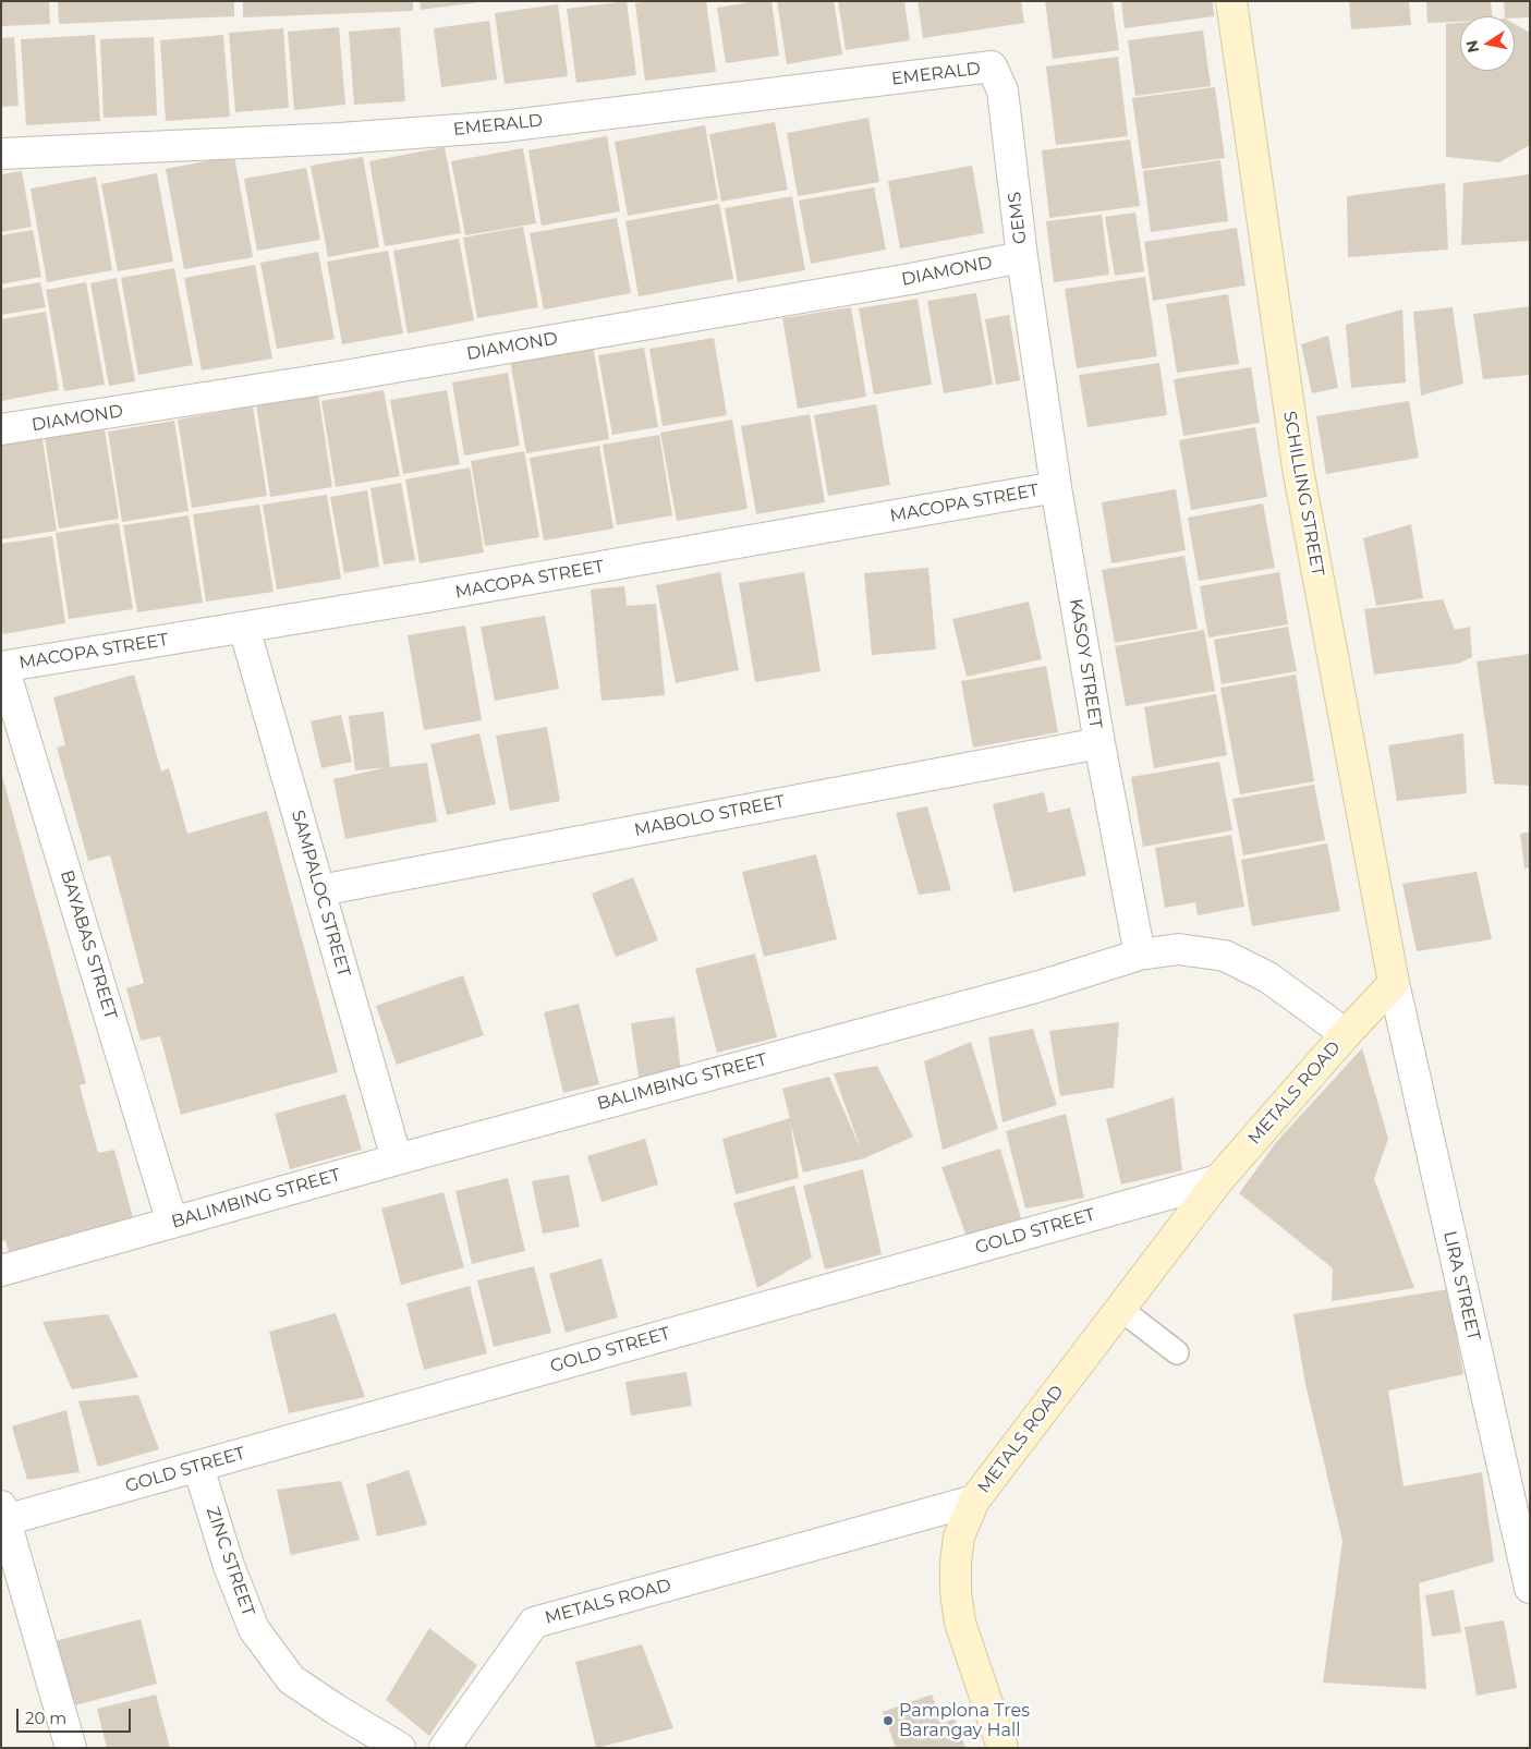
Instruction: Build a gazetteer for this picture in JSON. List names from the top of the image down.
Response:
{
  "streets": {
    "street": [
      "EMERALD",
      "GEMS",
      "DIAMOND",
      "SCHILLING STREET",
      "MACOPA STREET",
      "KASOY STREET",
      "MABOLO STREET",
      "SAMPALOC STREET",
      "BAYABAS STREET",
      "BALIMBING STREET",
      "METALS ROAD",
      "GOLD STREET",
      "LIRA STREET",
      "ZINC STREET"
    ]
  },
  "crossings": [
    ["EMERALD", "GEMS"],
    ["GEMS", "DIAMOND"],
    ["GEMS", "KASOY STREET"],
    ["SCHILLING STREET", "METALS ROAD"],
    ["SCHILLING STREET", "LIRA STREET"],
    ["MACOPA STREET", "KASOY STREET"],
    ["MACOPA STREET", "SAMPALOC STREET"],
    ["MACOPA STREET", "BAYABAS STREET"],
    ["KASOY STREET", "MABOLO STREET"],
    ["KASOY STREET", "BALIMBING STREET"],
    ["MABOLO STREET", "SAMPALOC STREET"],
    ["SAMPALOC STREET", "BALIMBING STREET"],
    ["BAYABAS STREET", "BALIMBING STREET"],
    ["BALIMBING STREET", "METALS ROAD"],
    ["METALS ROAD", "GOLD STREET"],
    ["METALS ROAD", "LIRA STREET"],
    ["GOLD STREET", "ZINC STREET"]
  ],
  "places": ["Pamplona Tres Barangay Hall"],
  "scale_bar": "20 m",
  "north": "left"
}
